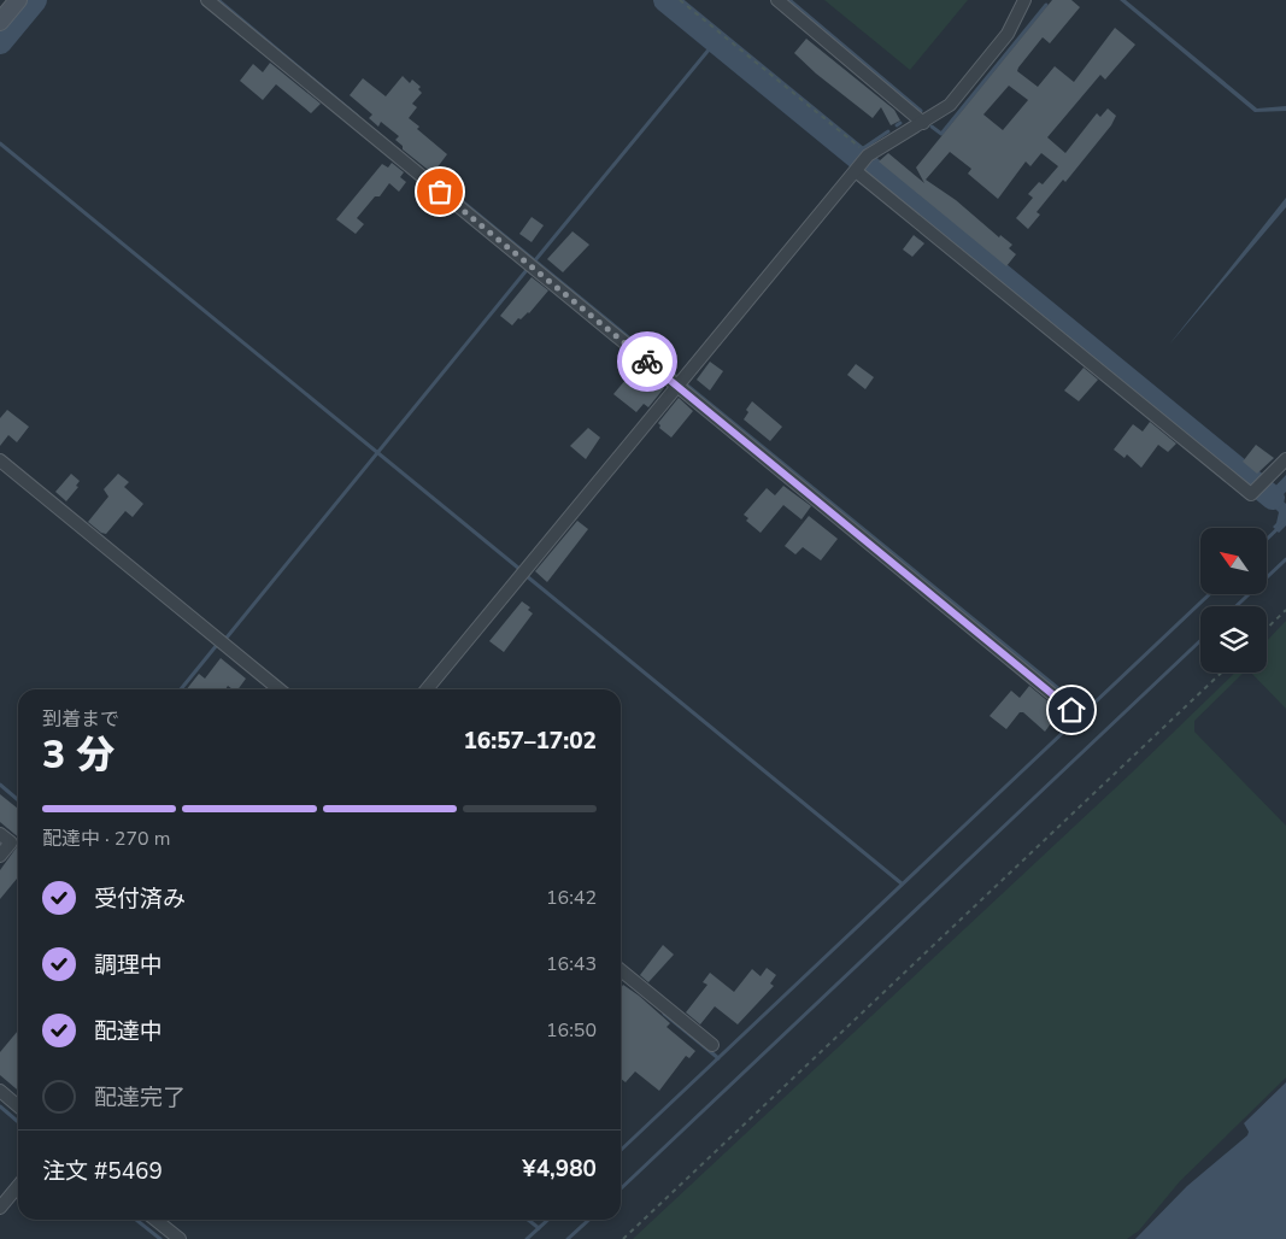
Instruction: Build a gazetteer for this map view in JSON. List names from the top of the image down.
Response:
{
  "north": "top left",
  "page": {
    "heading": ["3 分", "到着まで", "16:57–17:02"],
    "panel": ["注文 #5469", "¥4,980"],
    "bar": "配達中 · 270 m",
    "list": [
      ["受付済み", "16:42"],
      ["調理中", "16:43"],
      ["配達中", "16:50"],
      "配達完了"
    ]
  }
}
